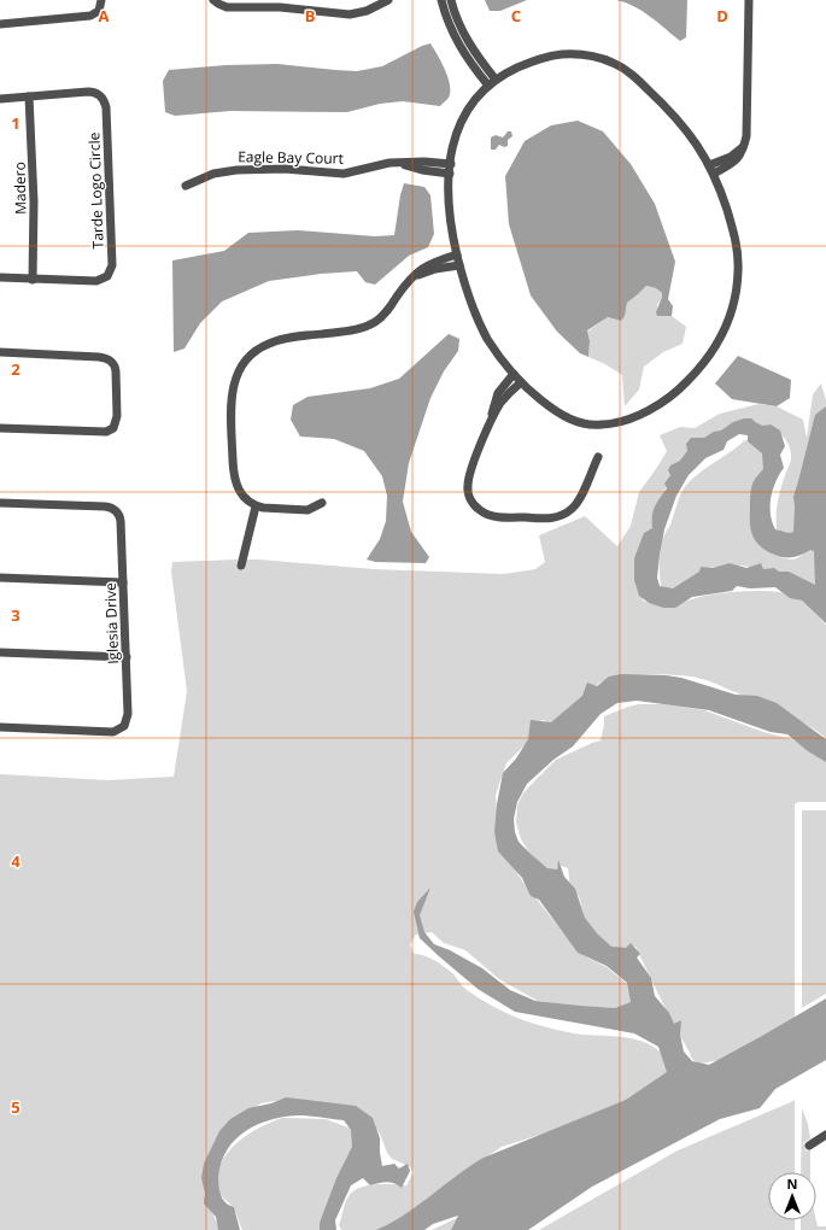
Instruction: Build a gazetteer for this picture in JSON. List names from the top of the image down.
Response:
{
  "streets": {
    "street": [
      "Eagle Bay Court",
      "Madero",
      "Tarde Logo Circle",
      "Iglesia Drive"
    ]
  },
  "crossings": [
    ["Madero", "Tarde Logo Circle"]
  ],
  "north": "top",
  "grid": {
    "columns": [
      "A",
      "B",
      "C",
      "D"
    ],
    "rows": [
      "1",
      "2",
      "3",
      "4",
      "5"
    ]
  }
}
